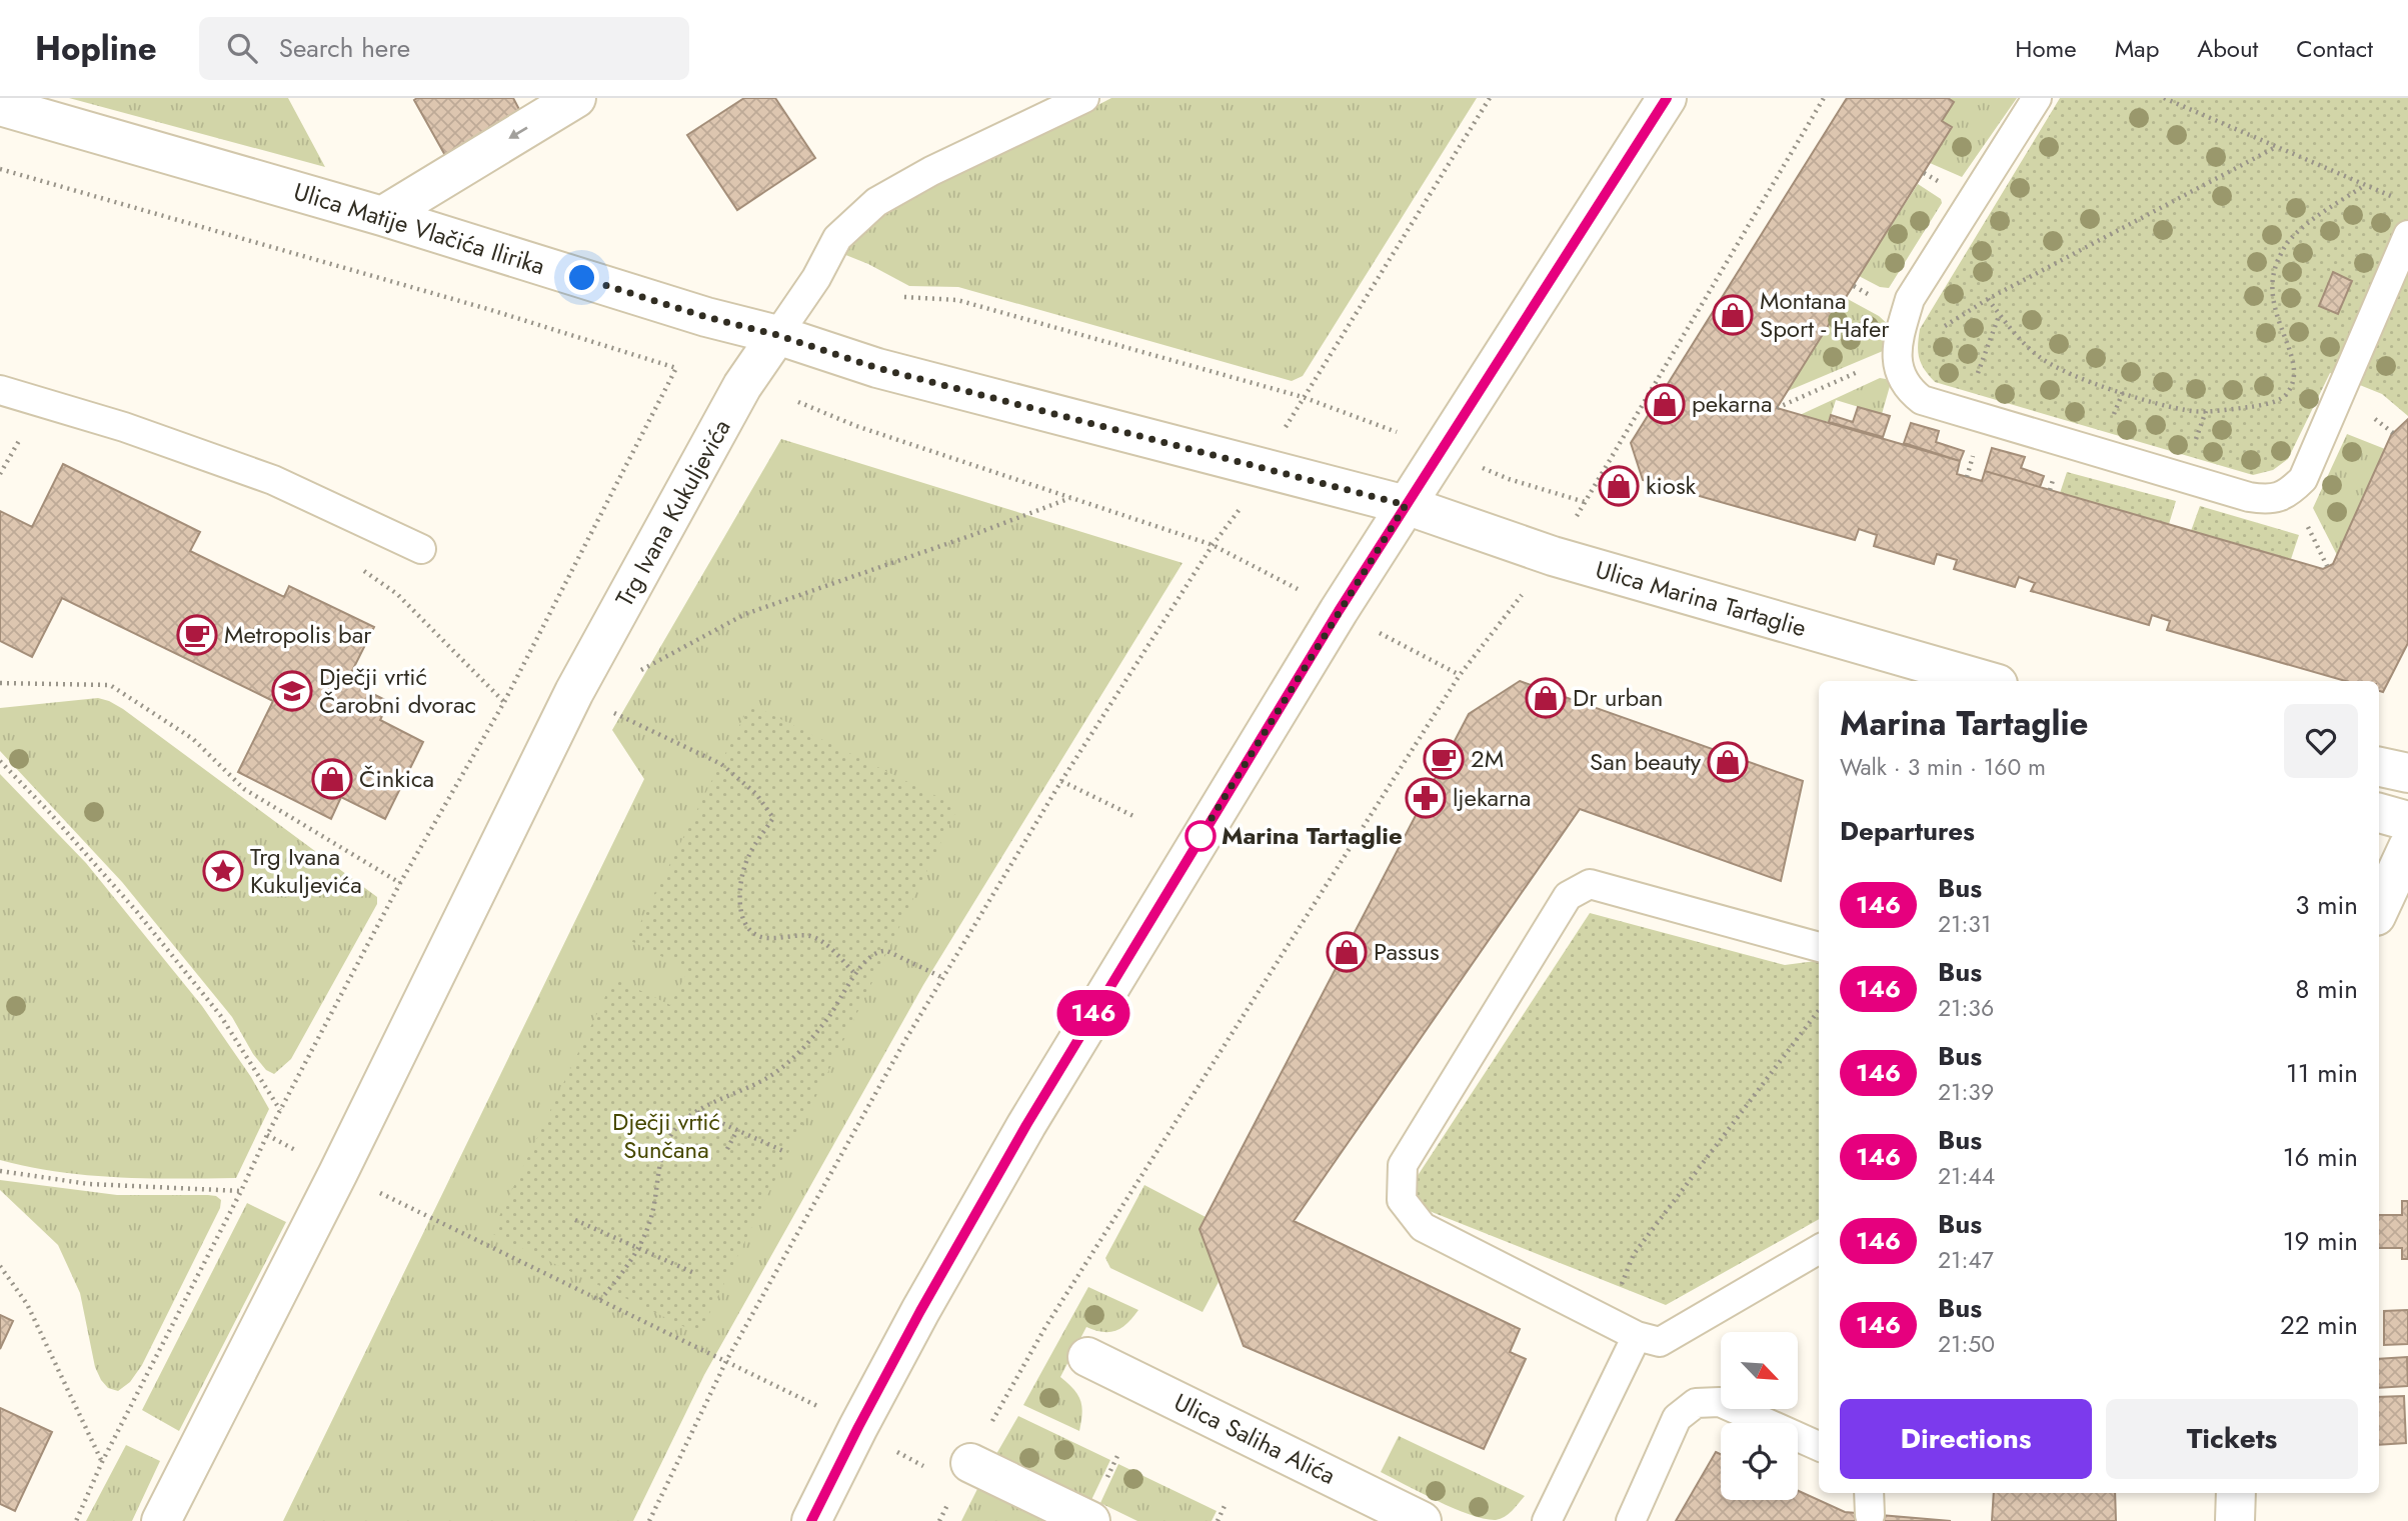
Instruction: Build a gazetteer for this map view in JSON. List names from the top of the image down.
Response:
{
  "streets": {
    "street": [
      "Ulica Matije Vlačića Ilirika",
      "Trg Ivana Kukuljevića",
      "Ulica Marina Tartaglie",
      "Ulica Saliha Alića"
    ]
  },
  "crossings": [
    ["Ulica Matije Vlačića Ilirika", "Trg Ivana Kukuljevića"],
    ["Ulica Matije Vlačića Ilirika", "Ulica Marina Tartaglie"]
  ],
  "parks": ["Dječji vrtić Sunčana"],
  "places": {
    "shop": [
      "Montana Sport - Hafer",
      "pekarna",
      "kiosk",
      "Dr urban",
      "San beauty",
      "Činkica",
      "Passus"
    ],
    "cafe": ["Metropolis bar", "2M"],
    "school or university": ["Dječji vrtić Čarobni dvorac"],
    "pharmacy": ["ljekarna"],
    "other": ["Marina Tartaglie"],
    "place": ["Trg Ivana Kukuljevića"]
  },
  "lines": ["bus line 146"],
  "north": "bottom right",
  "page": {
    "header": "Hopline",
    "search": "Search here",
    "nav": [
      "Home",
      "Map",
      "About",
      "Contact"
    ],
    "on_map": "146",
    "heading": [
      ["Marina Tartaglie", "Walk · 3 min · 160 m"],
      "Departures"
    ],
    "list": [
      {
        "mark": "146",
        "name": "Bus",
        "note": "21:31",
        "value": "3 min"
      },
      {
        "mark": "146",
        "name": "Bus",
        "note": "21:36",
        "value": "8 min"
      },
      {
        "mark": "146",
        "name": "Bus",
        "note": "21:39",
        "value": "11 min"
      },
      {
        "mark": "146",
        "name": "Bus",
        "note": "21:44",
        "value": "16 min"
      },
      {
        "mark": "146",
        "name": "Bus",
        "note": "21:47",
        "value": "19 min"
      },
      {
        "mark": "146",
        "name": "Bus",
        "note": "21:50",
        "value": "22 min"
      }
    ],
    "buttons": ["Directions", "Tickets"]
  }
}
